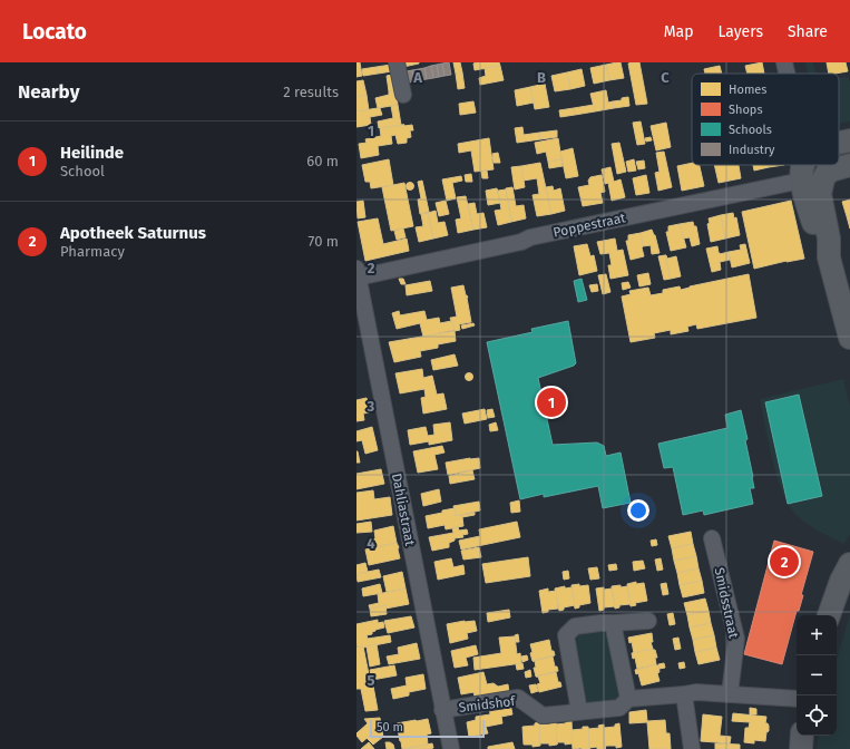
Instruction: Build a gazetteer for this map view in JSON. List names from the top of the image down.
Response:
{
  "streets": {
    "street": [
      "Poppestraat",
      "Dahliastraat",
      "Smidsstraat",
      "Smidshof"
    ]
  },
  "crossings": [
    ["Poppestraat", "Dahliastraat"],
    ["Dahliastraat", "Smidshof"]
  ],
  "legend": [
    "Homes",
    "Shops",
    "Schools",
    "Industry"
  ],
  "scale_bar": "50 m",
  "page": {
    "header": "Locato",
    "nav": ["Map", "Layers", "Share"],
    "heading": ["Nearby", "2 results"],
    "list": [
      {
        "mark": "1",
        "name": "Heilinde",
        "note": "School",
        "value": "60 m"
      },
      {
        "mark": "2",
        "name": "Apotheek Saturnus",
        "note": "Pharmacy",
        "value": "70 m"
      }
    ],
    "pins": ["1", "2"],
    "map_buttons": ["+", "−"],
    "scale": "50 m"
  },
  "grid": {
    "columns": ["A", "B", "C"],
    "rows": [
      "1",
      "2",
      "3",
      "4",
      "5"
    ]
  }
}
